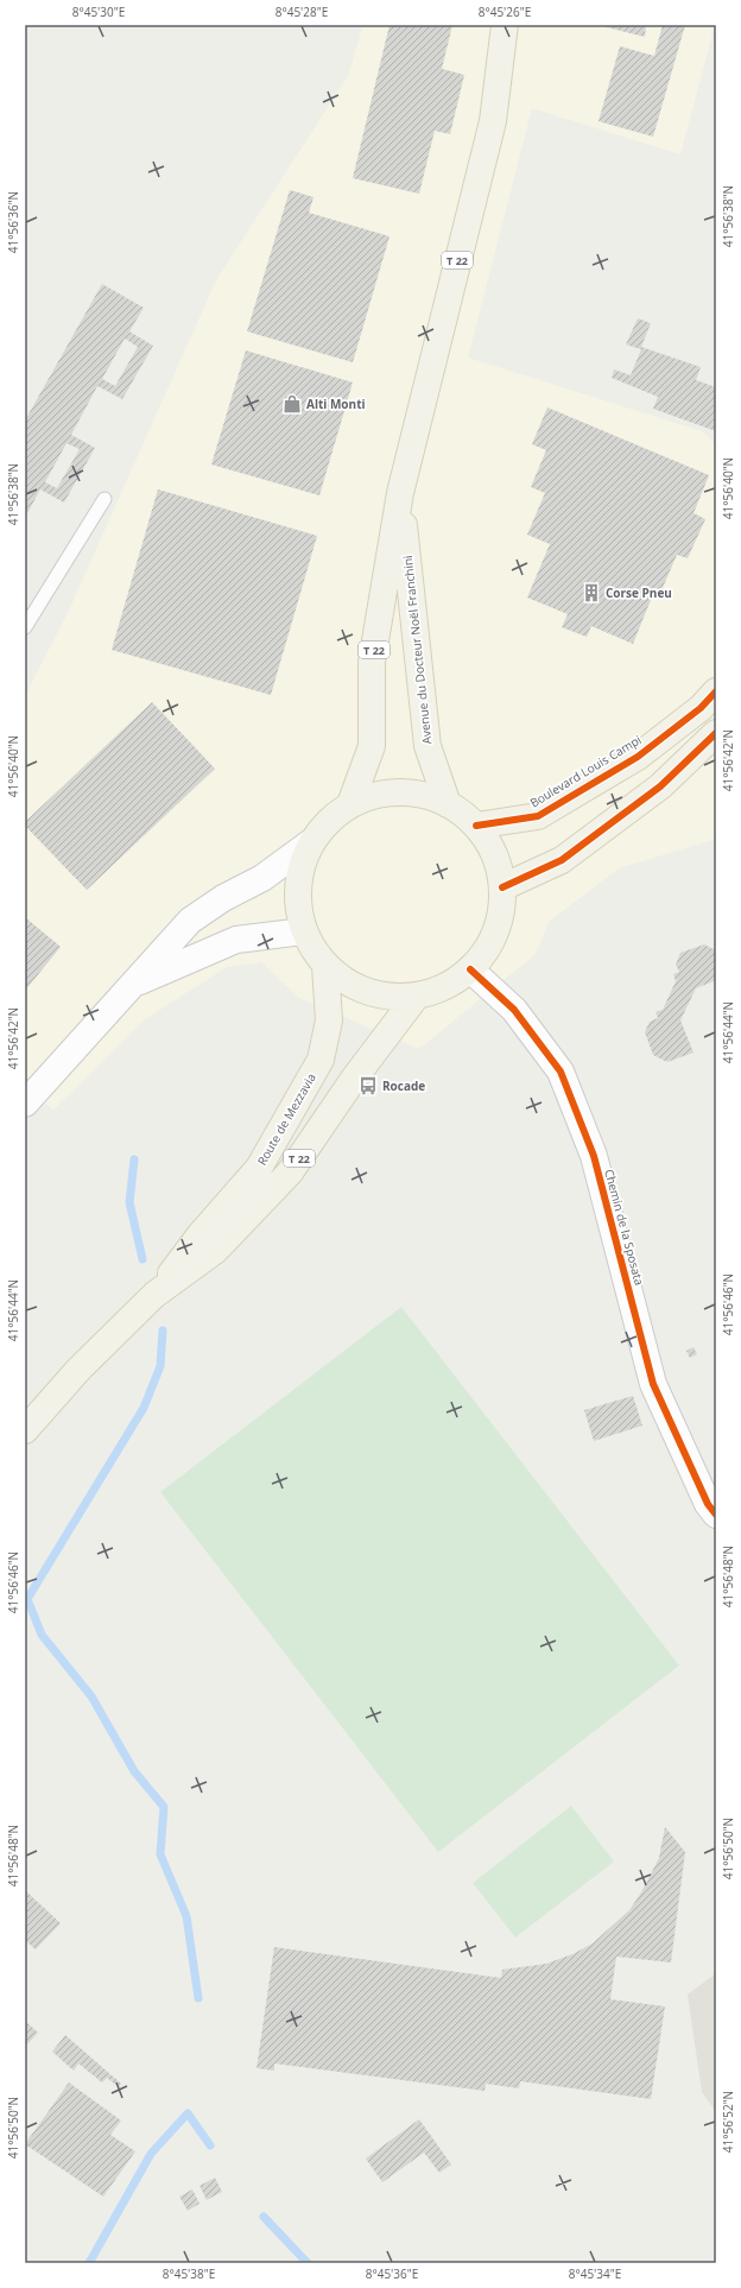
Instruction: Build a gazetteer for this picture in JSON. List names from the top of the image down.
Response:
{
  "streets": {
    "main road": [
      "T 22",
      "Avenue du Docteur Noël Franchini",
      "Boulevard Louis Campi",
      "Route de Mezzavia"
    ],
    "street": ["Chemin de la Sposata"]
  },
  "places": {
    "shop": ["Alti Monti"],
    "building": ["Corse Pneu"],
    "bus stop": ["Rocade"]
  },
  "coordinates": [
    "8°45'30\"E",
    "8°45'28\"E",
    "8°45'26\"E",
    "41°56'38\"N",
    "41°56'36\"N",
    "41°56'40\"N",
    "41°56'42\"N",
    "41°56'44\"N",
    "41°56'46\"N",
    "41°56'48\"N",
    "41°56'50\"N",
    "41°56'52\"N",
    "8°45'38\"E",
    "8°45'36\"E",
    "8°45'34\"E"
  ]
}
